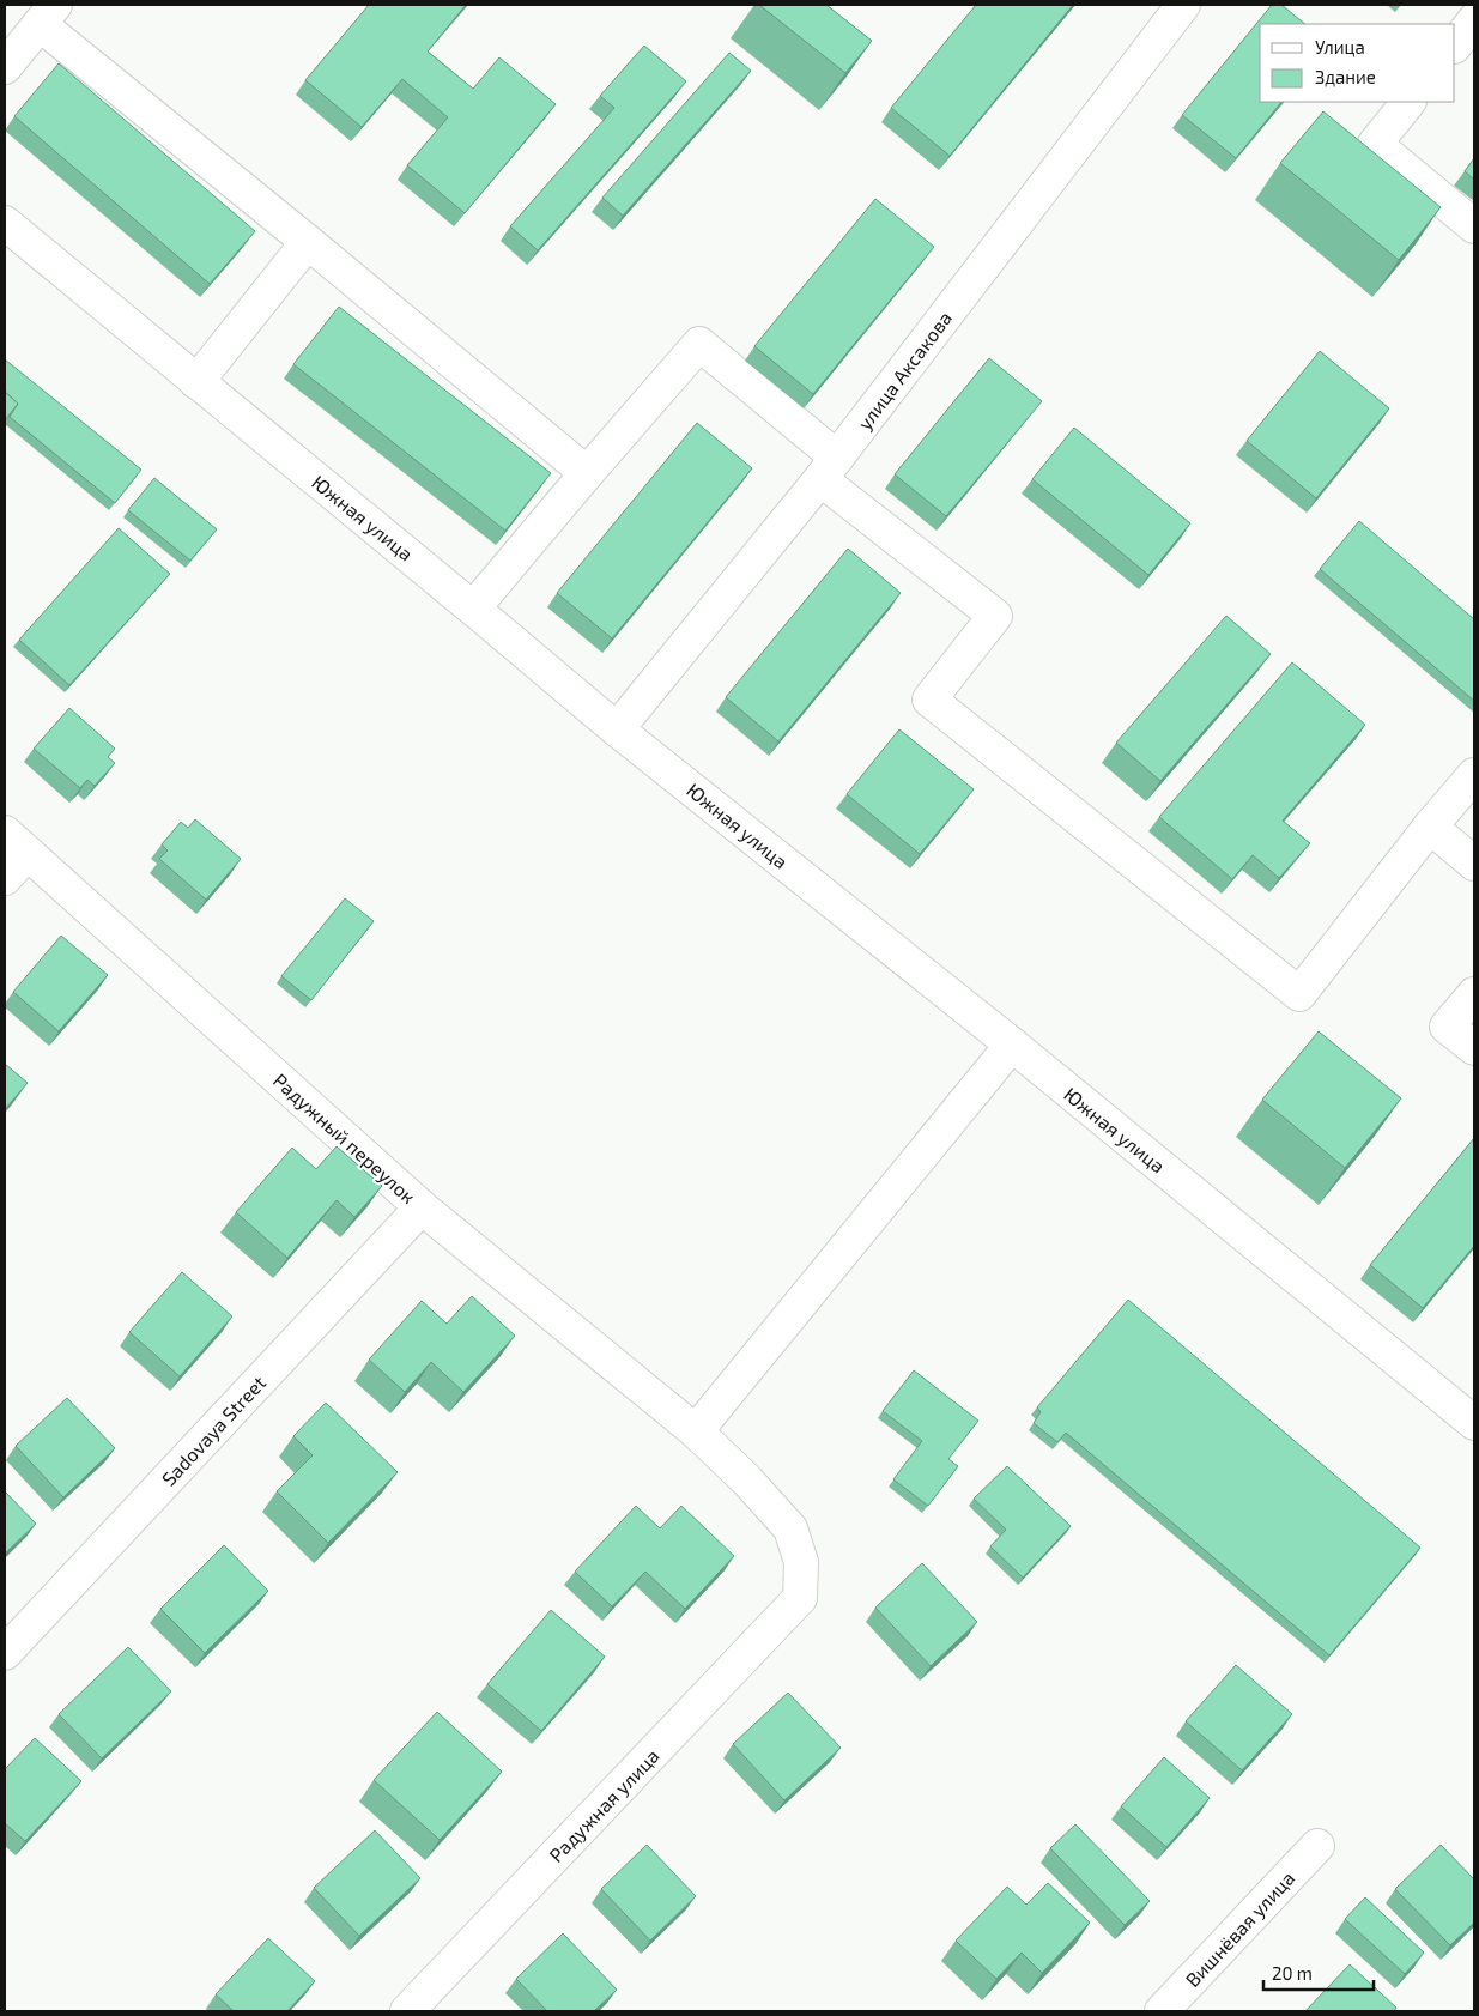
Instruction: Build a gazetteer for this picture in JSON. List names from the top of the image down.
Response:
{
  "streets": {
    "street": [
      "улица Аксакова",
      "Южная улица",
      "Радужный переулок",
      "Sadovaya Street",
      "Радужная улица",
      "Вишнёвая улица"
    ]
  },
  "crossings": [
    ["улица Аксакова", "Южная улица"],
    ["Радужный переулок", "Sadovaya Street"],
    ["Радужный переулок", "Радужная улица"]
  ],
  "legend": ["Улица", "Здание"],
  "scale_bar": "20 m"
}
